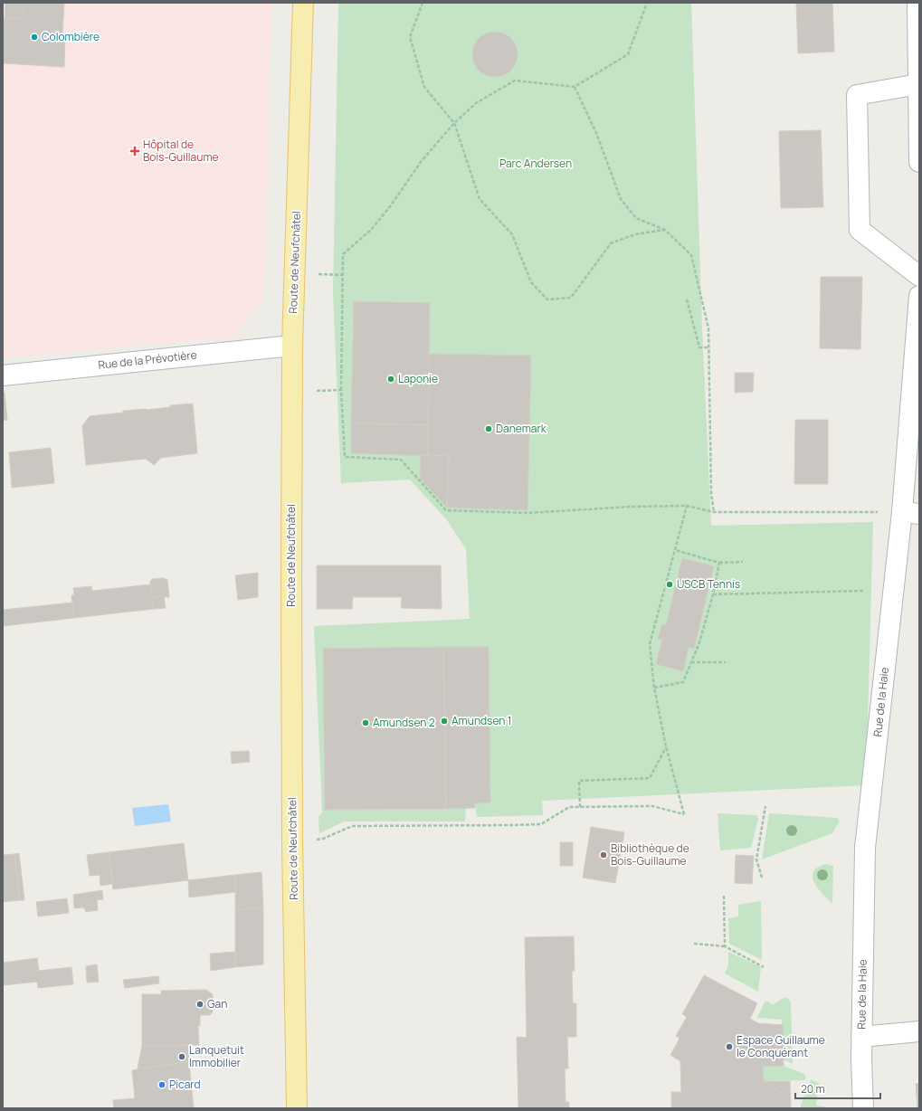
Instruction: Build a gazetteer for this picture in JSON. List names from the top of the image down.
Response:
{
  "streets": {
    "main road": ["Route de Neufchâtel"],
    "street": ["Rue de la Prévotière", "Rue de la Haie"]
  },
  "crossings": [
    ["Route de Neufchâtel", "Rue de la Prévotière"]
  ],
  "parks": ["Parc Andersen"],
  "places": {
    "other": [
      "Colombière",
      "Laponie",
      "Danemark",
      "USCB Tennis",
      "Amundsen 1",
      "Amundsen 2",
      "Bibliothèque de Bois-Guillaume",
      "Gan",
      "Espace Guillaume le Conquérant",
      "Lanquetuit Immobilier",
      "Picard"
    ],
    "health": ["Hôpital de Bois-Guillaume"]
  },
  "scale_bar": "20 m"
}
